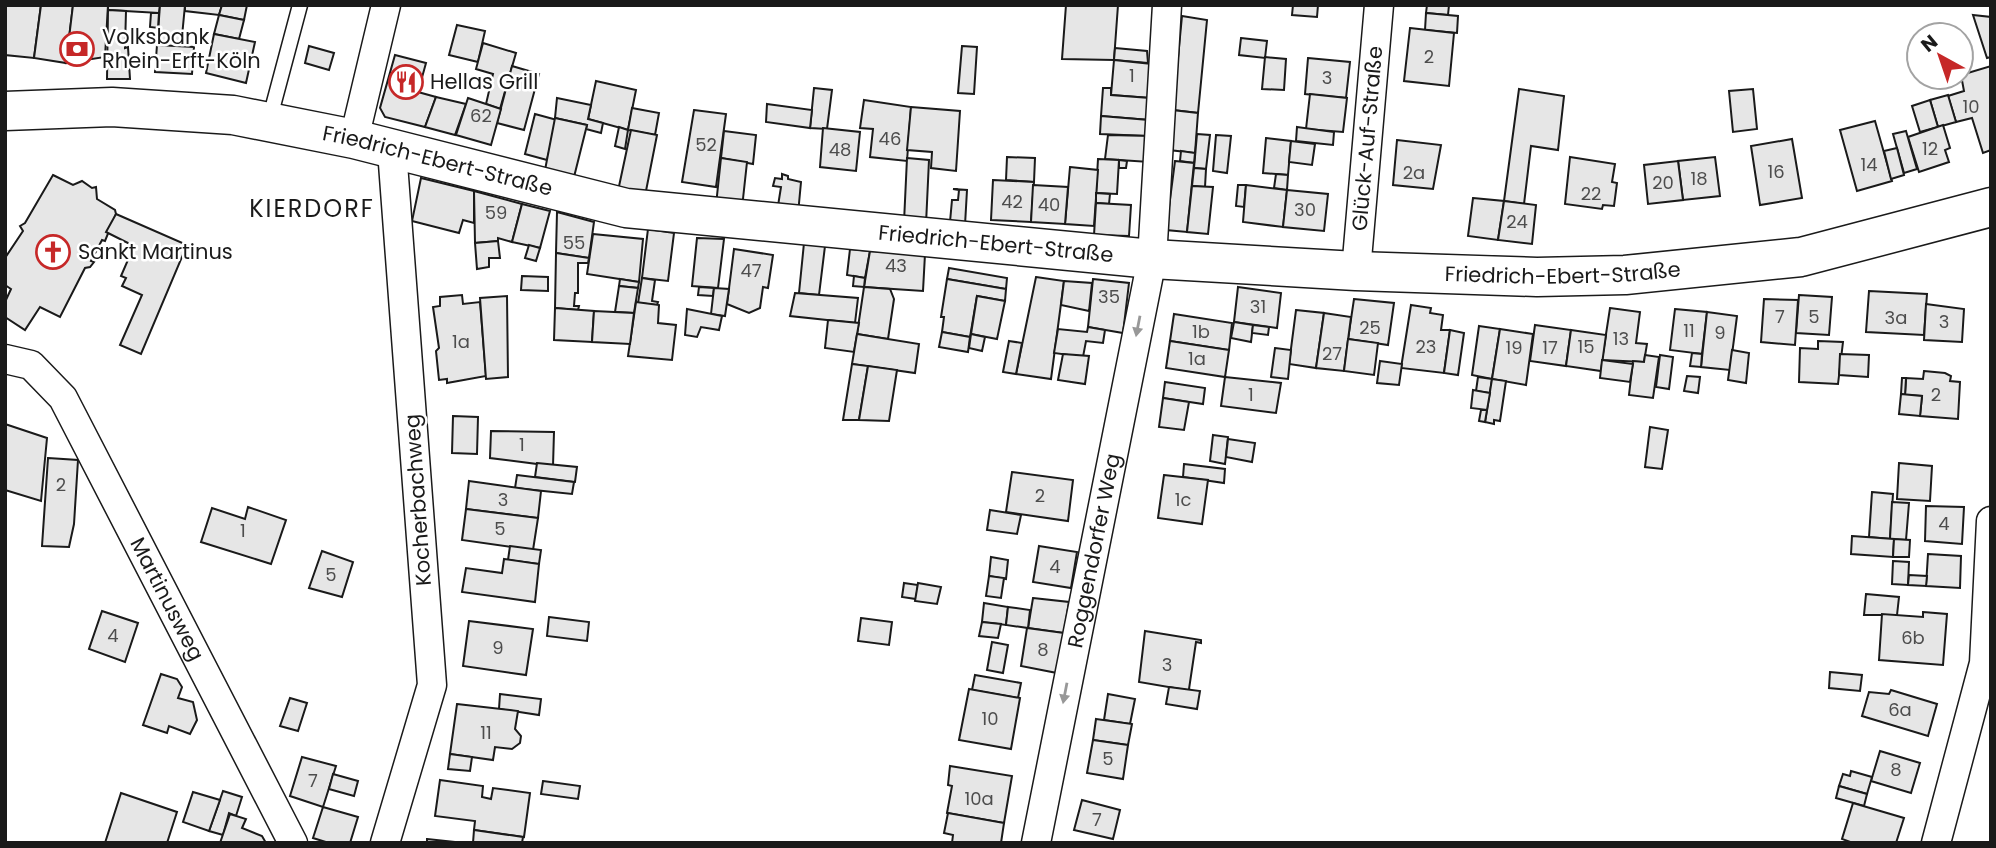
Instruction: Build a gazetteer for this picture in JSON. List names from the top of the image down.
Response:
{
  "streets": {
    "main road": ["Friedrich-Ebert-Straße"],
    "street": [
      "Glück-Auf-Straße",
      "Kocherbachweg",
      "Roggendorfer Weg",
      "Martinusweg"
    ]
  },
  "crossings": [
    ["Glück-Auf-Straße", "Friedrich-Ebert-Straße"],
    ["Friedrich-Ebert-Straße", "Kocherbachweg"],
    ["Friedrich-Ebert-Straße", "Roggendorfer Weg"]
  ],
  "one_way": ["Roggendorfer Weg"],
  "districts": ["KIERDORF"],
  "places": {
    "bank": ["Volksbank Rhein-Erft-Köln"],
    "restaurant": ["Hellas Grill"],
    "church": ["Sankt Martinus"]
  },
  "house_numbers": [
    "2",
    "1",
    "3",
    "10",
    "62",
    "46",
    "52",
    "12",
    "48",
    "14",
    "16",
    "2a",
    "18",
    "20",
    "22",
    "42",
    "40",
    "30",
    "59",
    "24",
    "55",
    "43",
    "47",
    "35",
    "31",
    "7",
    "5",
    "3a",
    "3",
    "25",
    "11",
    "1b",
    "9",
    "13",
    "1a",
    "23",
    "15",
    "19",
    "17",
    "27",
    "1a",
    "1",
    "2",
    "1",
    "2",
    "2",
    "3",
    "1c",
    "4",
    "5",
    "1",
    "4",
    "5",
    "4",
    "6b",
    "9",
    "8",
    "3",
    "6a",
    "10",
    "11",
    "5",
    "8",
    "7",
    "10a",
    "7"
  ],
  "north": "top left"
}
